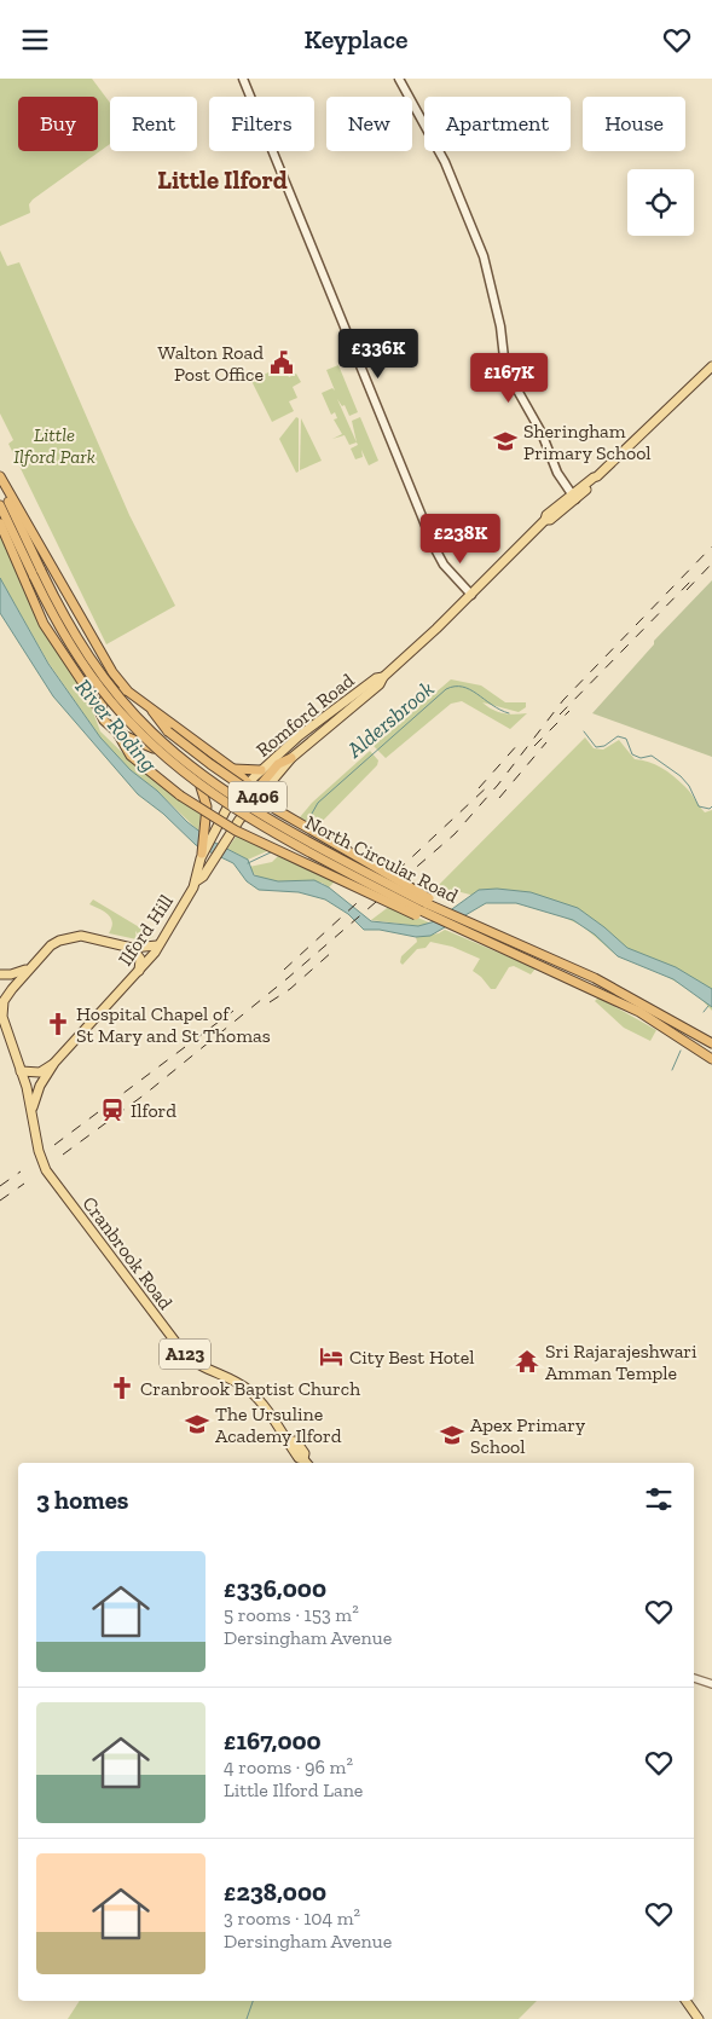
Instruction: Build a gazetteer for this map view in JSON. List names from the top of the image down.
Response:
{
  "streets": {
    "highway": ["A406", "North Circular Road"],
    "main road": [
      "Romford Road",
      "Ilford Hill",
      "Cranbrook Road",
      "A123"
    ]
  },
  "crossings": [
    ["Romford Road", "A406"],
    ["Romford Road", "Ilford Hill"],
    ["A406", "North Circular Road"],
    ["A406", "Ilford Hill"],
    ["Ilford Hill", "Cranbrook Road"]
  ],
  "districts": ["Little Ilford"],
  "water": ["Aldersbrook", "River Roding"],
  "parks": ["Little Ilford Park"],
  "places": {
    "public building": ["Walton Road Post Office"],
    "school or university": ["Sheringham Primary School", "The Ursuline Academy Ilford", "Apex Primary School"],
    "church": ["Hospital Chapel of St Mary and St Thomas", "Cranbrook Baptist Church"],
    "station": ["Ilford"],
    "hotel": ["City Best Hotel"],
    "temple": ["Sri Rajarajeshwari Amman Temple"]
  },
  "page": {
    "header": "Keyplace",
    "chip": [
      "Buy",
      "Rent",
      "Filters",
      "New",
      "Apartment",
      "House"
    ],
    "price": ["£336K", "£167K", "£238K"],
    "heading": "3 homes",
    "list": [
      {
        "name": "£336,000",
        "note": "5 rooms · 153 m² · Dersingham Avenue"
      },
      {
        "name": "£167,000",
        "note": "4 rooms · 96 m² · Little Ilford Lane"
      },
      {
        "name": "£238,000",
        "note": "3 rooms · 104 m² · Dersingham Avenue"
      }
    ]
  }
}
